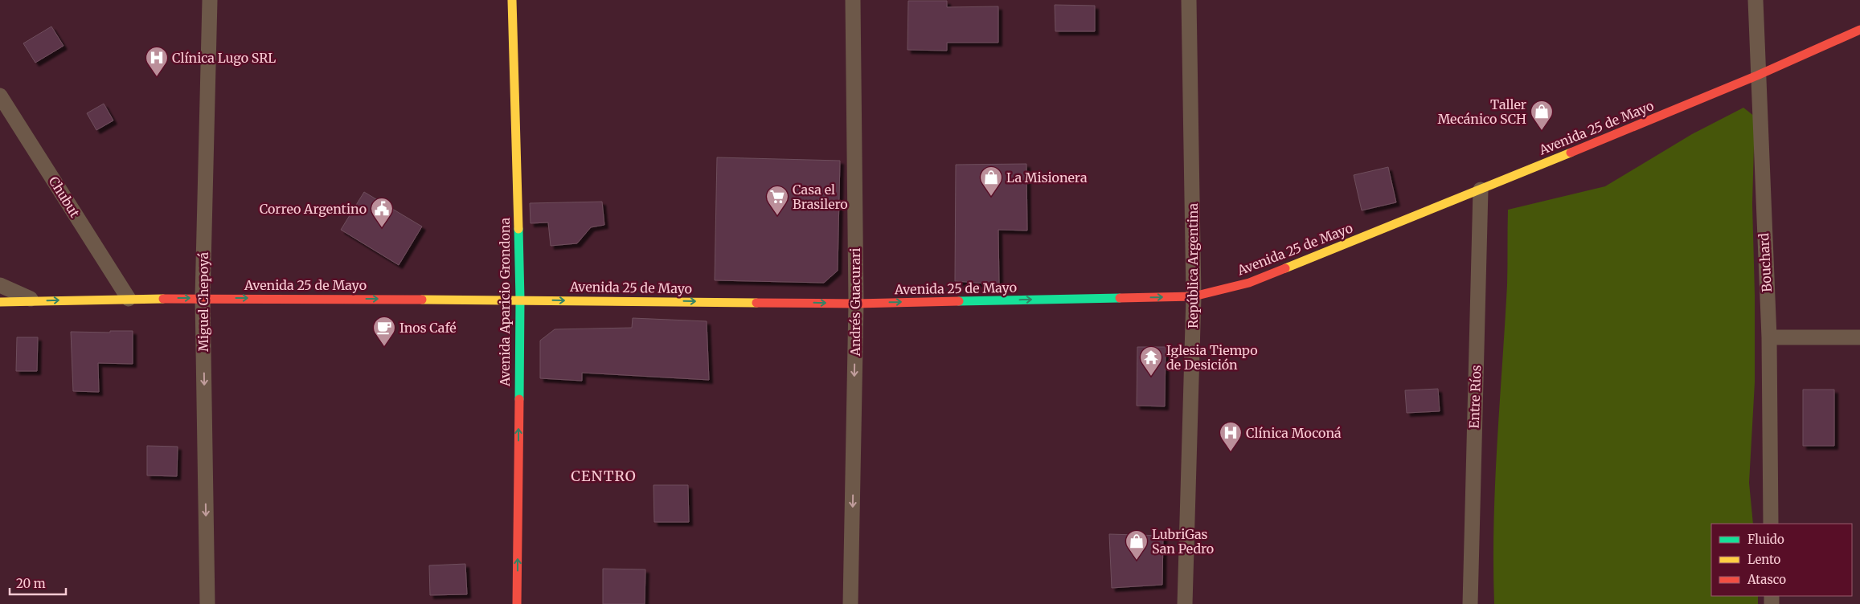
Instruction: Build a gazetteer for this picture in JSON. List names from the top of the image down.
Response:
{
  "streets": {
    "main road": ["Avenida 25 de Mayo", "Avenida Aparicio Grondona"],
    "street": [
      "Chubut",
      "Bouchard",
      "República Argentina",
      "Miguel Chepoyá",
      "Andrés Guacurari",
      "Entre Ríos"
    ]
  },
  "crossings": [
    ["Avenida 25 de Mayo", "Chubut"],
    ["Avenida 25 de Mayo", "Bouchard"],
    ["Avenida 25 de Mayo", "República Argentina"],
    ["Avenida 25 de Mayo", "Miguel Chepoyá"],
    ["Avenida 25 de Mayo", "Avenida Aparicio Grondona"],
    ["Avenida 25 de Mayo", "Andrés Guacurari"],
    ["Avenida 25 de Mayo", "Entre Ríos"]
  ],
  "one_way": [
    "Avenida 25 de Mayo",
    "Miguel Chepoyá",
    "Avenida Aparicio Grondona",
    "Andrés Guacurari"
  ],
  "districts": ["CENTRO"],
  "places": {
    "hospital": ["Clínica Lugo SRL", "Clínica Moconá"],
    "shop": ["Taller Mecánico SCH", "La Misionera", "LubriGas San Pedro"],
    "supermarket": ["Casa el Brasilero"],
    "public building": ["Correo Argentino"],
    "cafe": ["Inos Café"],
    "temple": ["Iglesia Tiempo de Desición"]
  },
  "legend": ["Fluido", "Lento", "Atasco"],
  "scale_bar": "20 m"
}
